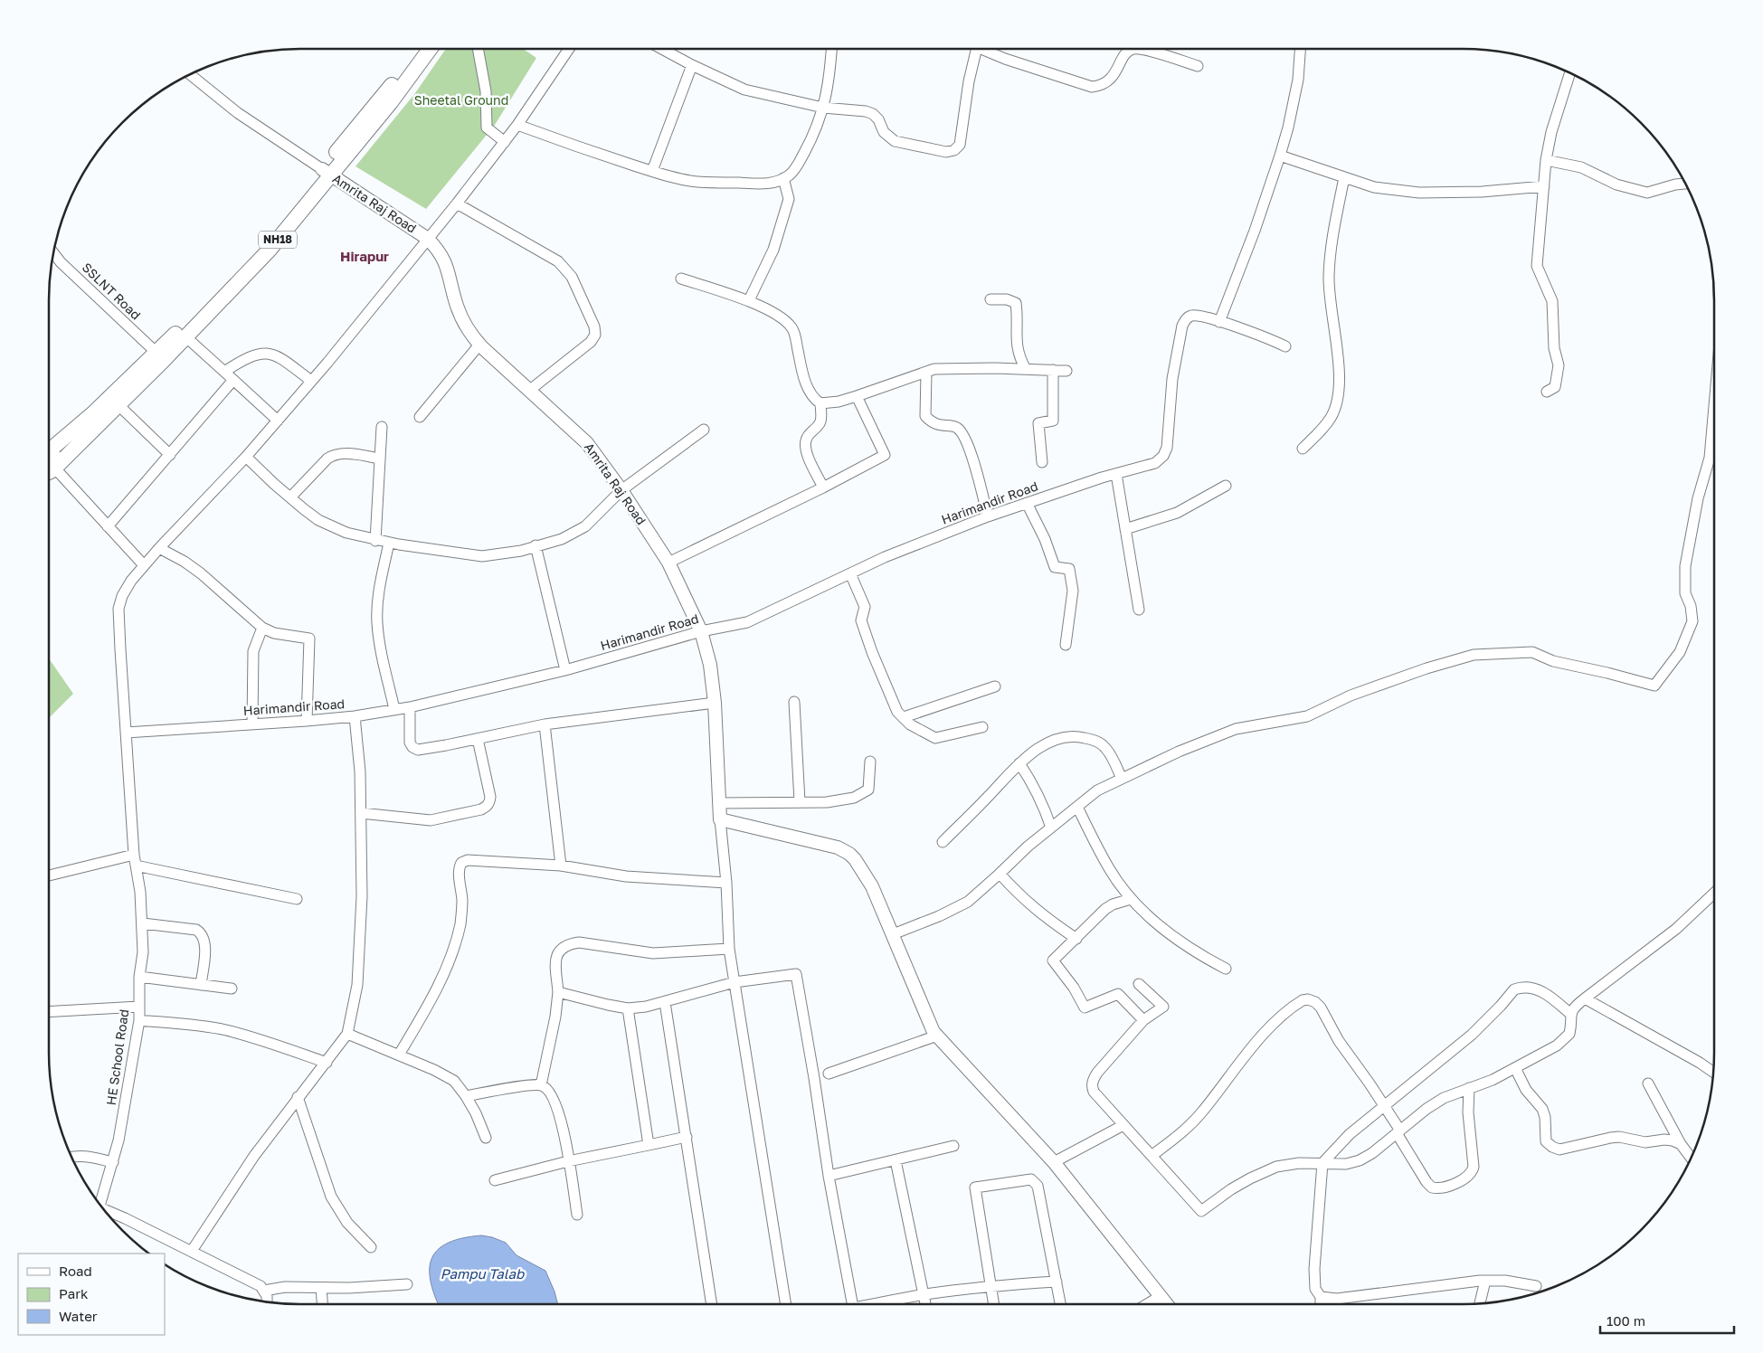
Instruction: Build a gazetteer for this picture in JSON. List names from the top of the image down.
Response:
{
  "streets": {
    "highway": ["NH18"],
    "main road": ["Amrita Raj Road"],
    "street": ["SSLNT Road", "Harimandir Road", "HE School Road"]
  },
  "crossings": [
    ["Amrita Raj Road", "NH18"],
    ["Amrita Raj Road", "Harimandir Road"],
    ["Amrita Raj Road", "HE School Road"],
    ["NH18", "SSLNT Road"],
    ["Harimandir Road", "HE School Road"]
  ],
  "districts": ["Hirapur"],
  "water": ["Pampu Talab"],
  "parks": ["Sheetal Ground"],
  "legend": ["Road", "Park", "Water"],
  "scale_bar": "100 m"
}
